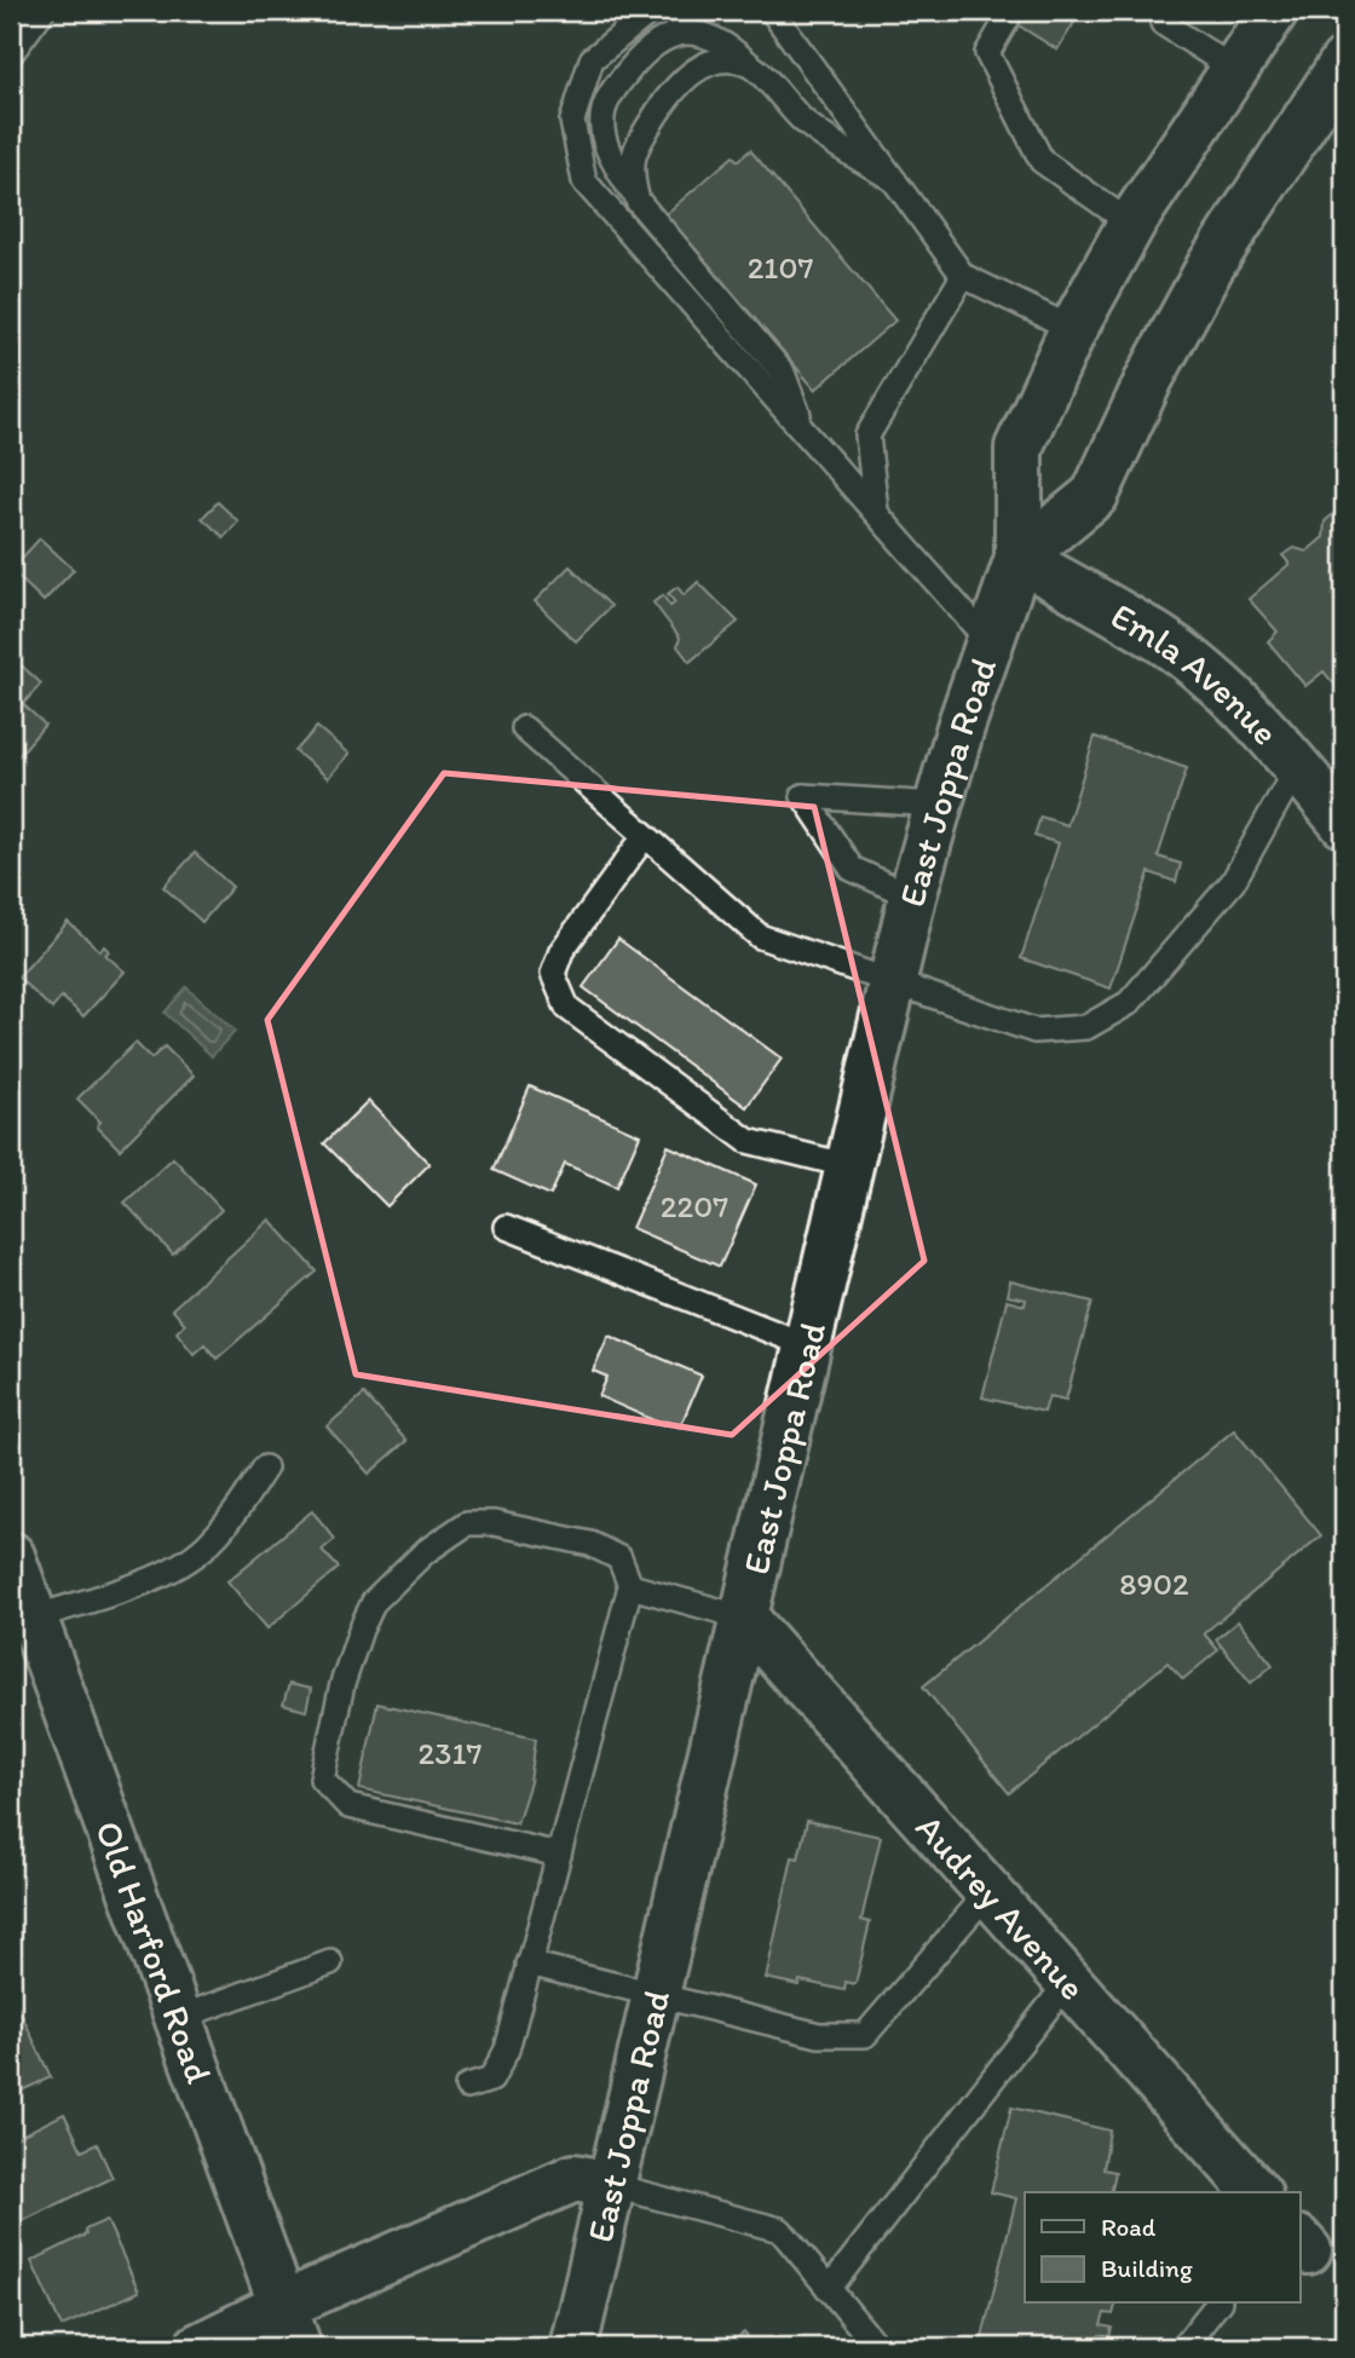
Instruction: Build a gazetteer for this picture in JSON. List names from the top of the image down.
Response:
{
  "streets": {
    "main road": [
      "Emla Avenue",
      "East Joppa Road",
      "Audrey Avenue",
      "Old Harford Road"
    ]
  },
  "crossings": [
    ["Emla Avenue", "East Joppa Road"],
    ["East Joppa Road", "Audrey Avenue"]
  ],
  "house_numbers": [
    "2107",
    "2207",
    "8902",
    "2317"
  ],
  "legend": ["Road", "Building"]
}
